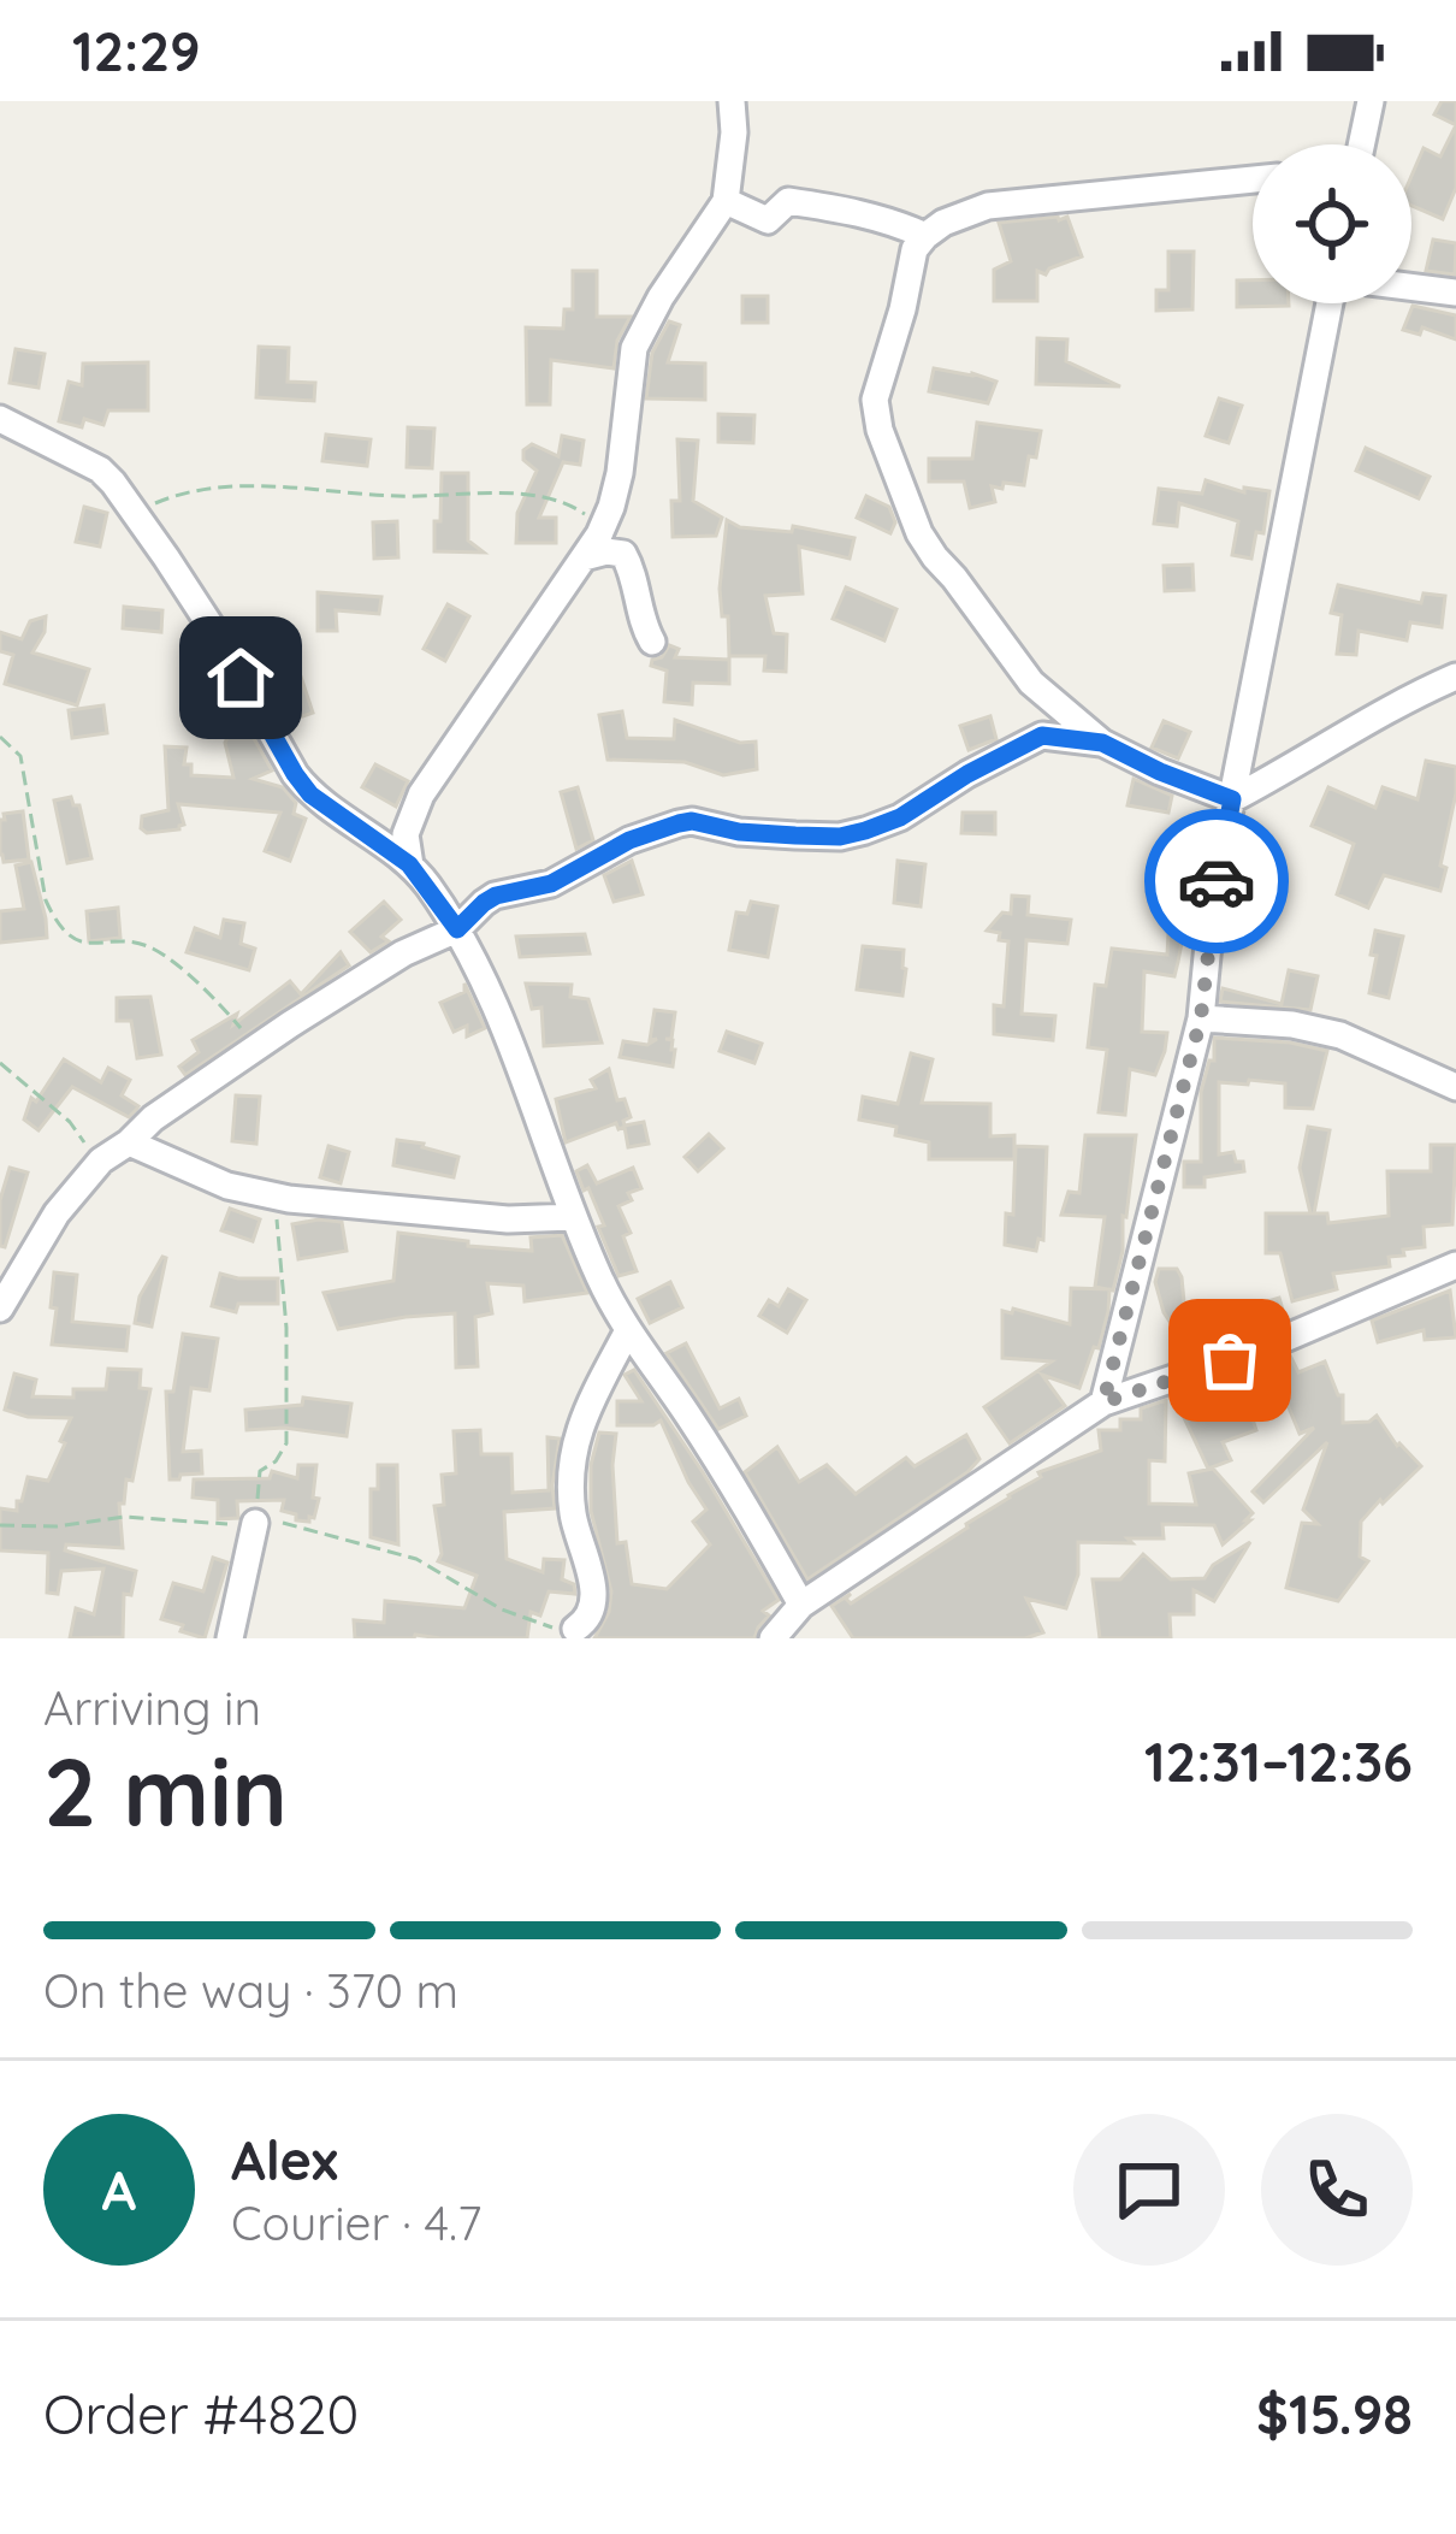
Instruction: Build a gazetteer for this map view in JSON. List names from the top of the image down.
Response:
{
  "page": {
    "status": "12:29",
    "heading": ["2 min", "Arriving in", "12:31–12:36"],
    "panel": [
      "Alex",
      "Courier · 4.7",
      "Order #4820",
      "$15.98"
    ],
    "bar": "On the way · 370 m",
    "round": "A"
  }
}
